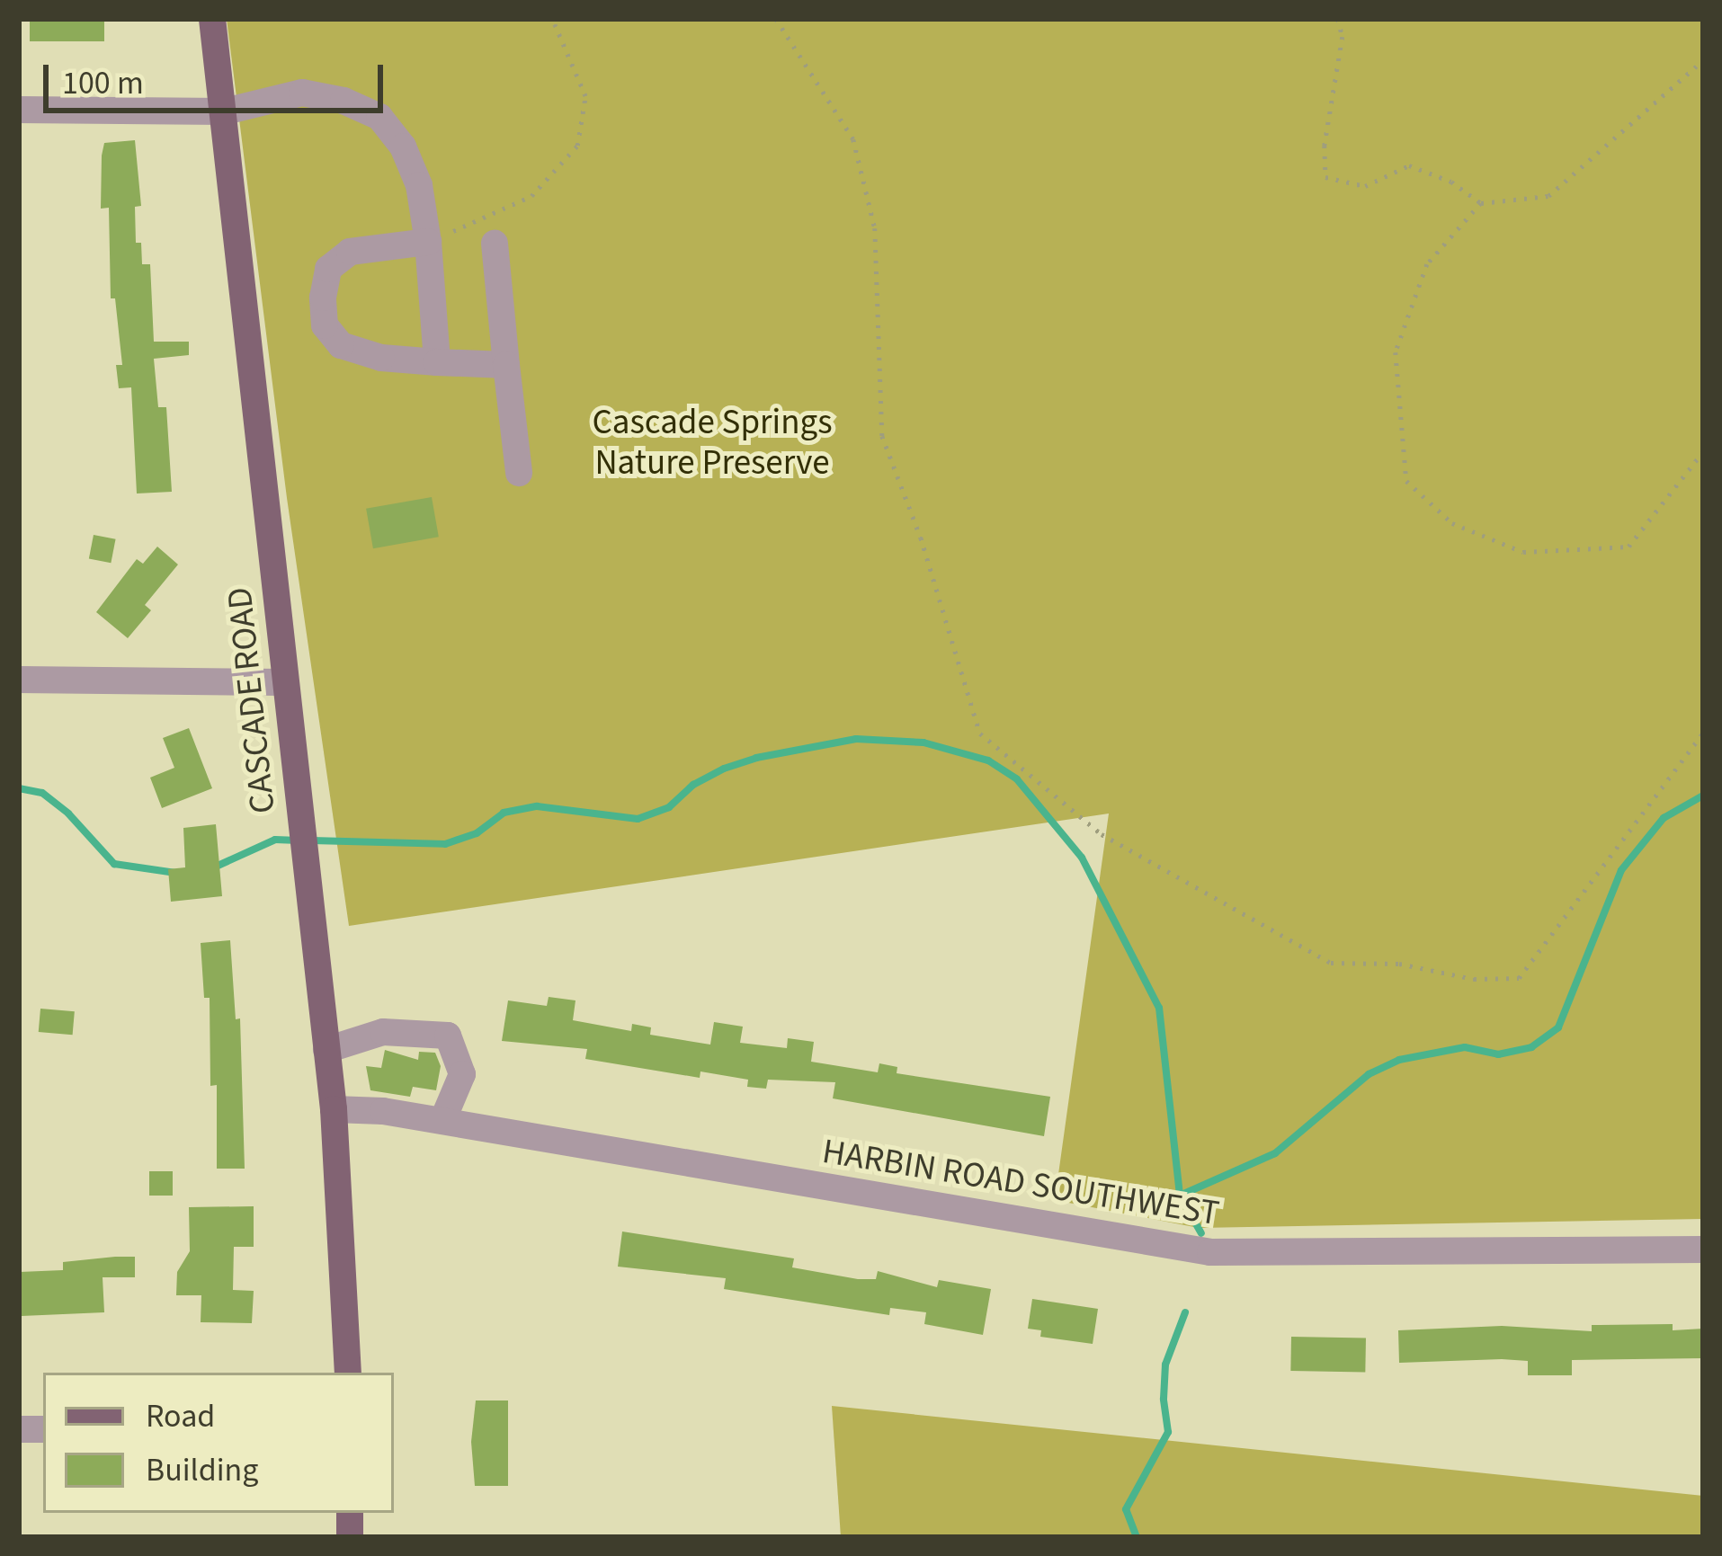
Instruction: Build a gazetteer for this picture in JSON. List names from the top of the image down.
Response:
{
  "streets": {
    "main road": ["CASCADE ROAD"],
    "street": ["HARBIN ROAD SOUTHWEST"]
  },
  "crossings": [
    ["CASCADE ROAD", "HARBIN ROAD SOUTHWEST"]
  ],
  "parks": ["Cascade Springs Nature Preserve"],
  "legend": ["Road", "Building"],
  "scale_bar": "100 m"
}
